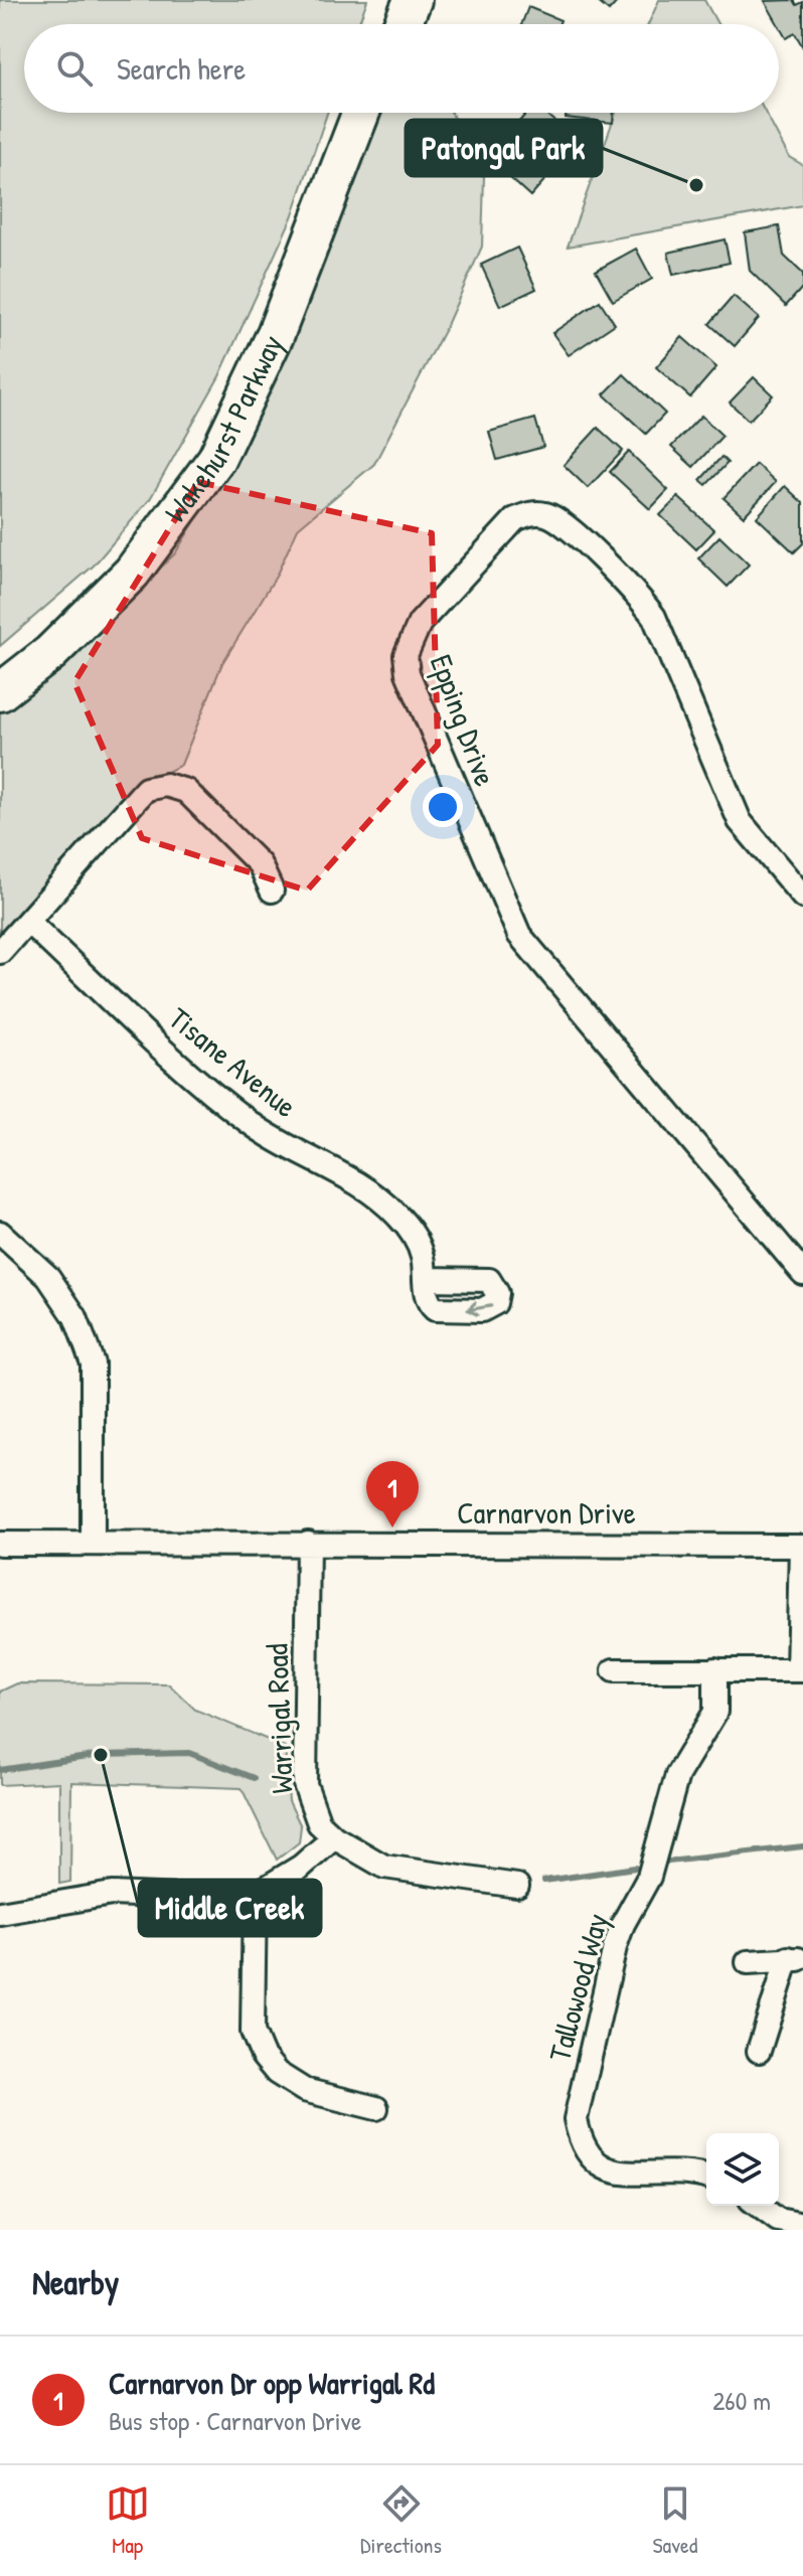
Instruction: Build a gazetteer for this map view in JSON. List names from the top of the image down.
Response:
{
  "streets": {
    "main road": ["Wakehurst Parkway"],
    "street": [
      "Epping Drive",
      "Tisane Avenue",
      "Carnarvon Drive",
      "Warrigal Road",
      "Tallowood Way"
    ]
  },
  "crossings": [
    ["Carnarvon Drive", "Warrigal Road"]
  ],
  "places": ["Patongal Park", "Middle Creek"],
  "page": {
    "search": "Search here",
    "pins": "1",
    "heading": "Nearby",
    "list": [
      {
        "mark": "1",
        "name": "Carnarvon Dr opp Warrigal Rd",
        "note": "Bus stop · Carnarvon Drive",
        "value": "260 m"
      }
    ],
    "nav": ["Map", "Directions", "Saved"]
  }
}
